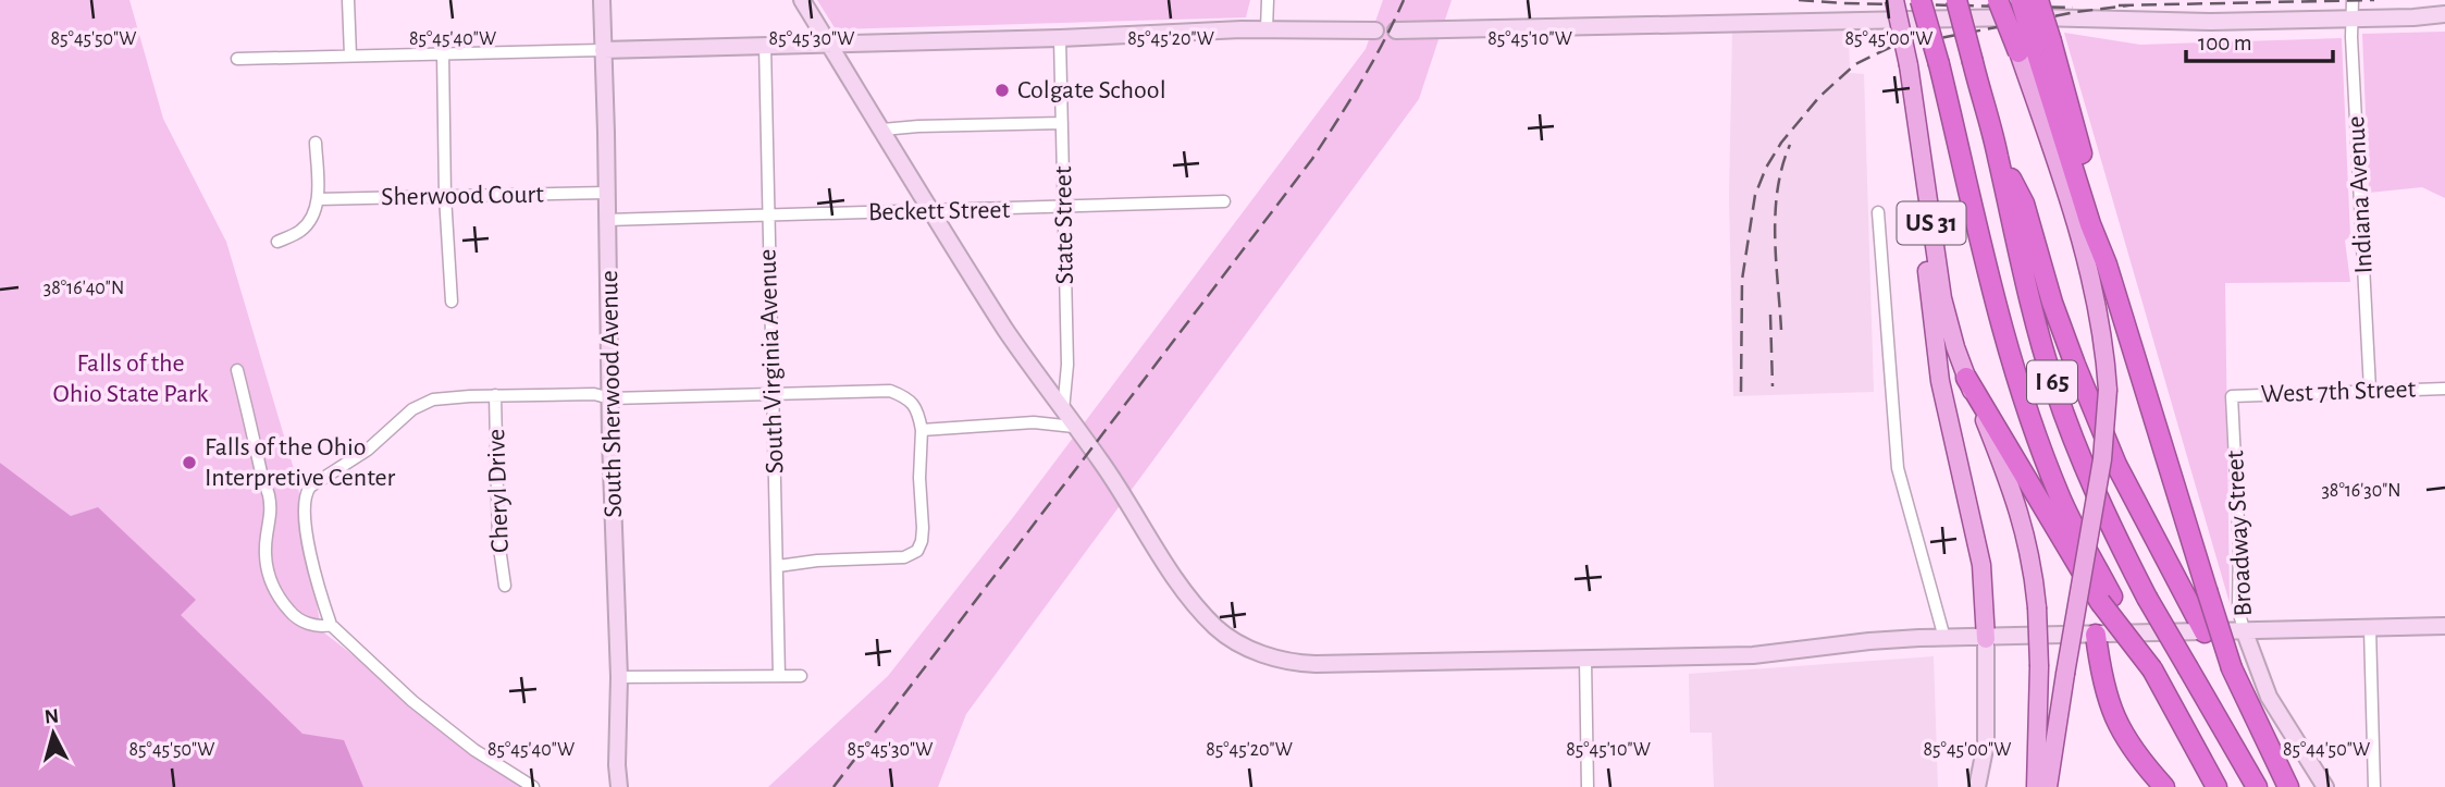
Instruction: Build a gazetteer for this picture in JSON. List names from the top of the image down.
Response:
{
  "streets": {
    "highway": ["I 65"],
    "main road": ["US 31"],
    "street": [
      "Indiana Avenue",
      "Sherwood Court",
      "Beckett Street",
      "State Street",
      "South Virginia Avenue",
      "West 7th Street",
      "South Sherwood Avenue",
      "Cheryl Drive",
      "Broadway Street"
    ]
  },
  "crossings": [
    ["Indiana Avenue", "West 7th Street"],
    ["Sherwood Court", "South Sherwood Avenue"],
    ["Beckett Street", "State Street"],
    ["Beckett Street", "South Virginia Avenue"],
    ["Beckett Street", "South Sherwood Avenue"],
    ["West 7th Street", "Broadway Street"]
  ],
  "parks": ["Falls of the Ohio State Park"],
  "places": ["Colgate School", "Falls of the Ohio Interpretive Center"],
  "scale_bar": "100 m",
  "north": "top",
  "coordinates": [
    "85°45'50\"W",
    "85°45'40\"W",
    "85°45'30\"W",
    "85°45'20\"W",
    "85°45'10\"W",
    "85°45'00\"W",
    "38°16'40\"N",
    "38°16'30\"N",
    "85°44'50\"W"
  ]
}
